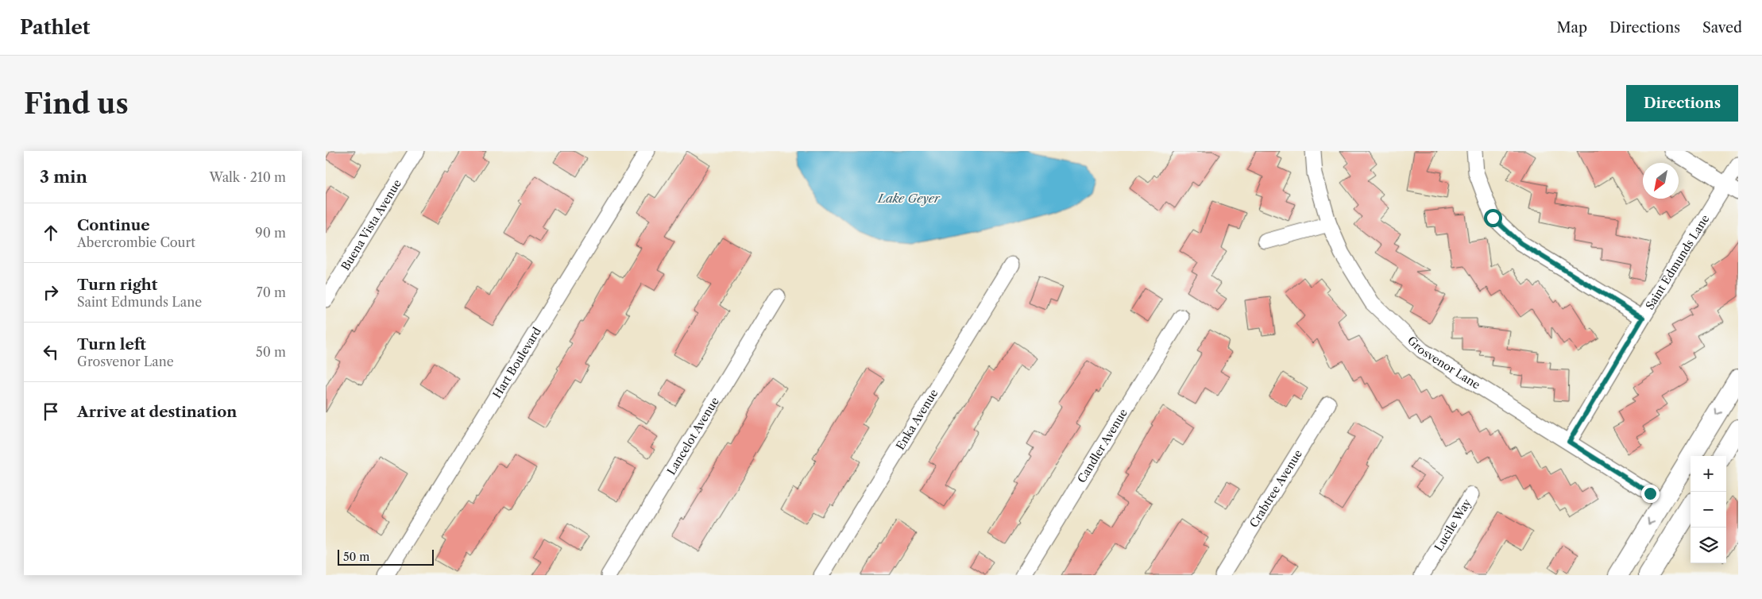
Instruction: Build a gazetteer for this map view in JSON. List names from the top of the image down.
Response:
{
  "streets": {
    "street": [
      "Buena Vista Avenue",
      "Saint Edmunds Lane",
      "Grosvenor Lane",
      "Hart Boulevard",
      "Enka Avenue",
      "Lancelot Avenue",
      "Candler Avenue",
      "Crabtree Avenue",
      "Lucile Way"
    ]
  },
  "crossings": [
    ["Saint Edmunds Lane", "Grosvenor Lane"]
  ],
  "water": ["Lake Geyer"],
  "scale_bar": "50 m",
  "north": "bottom left",
  "page": {
    "header": "Pathlet",
    "nav": ["Map", "Directions", "Saved"],
    "buttons": "Directions",
    "title": "Find us",
    "heading": ["3 min", "Walk · 210 m"],
    "list": [
      ["Continue", "Abercrombie Court", "90 m"],
      ["Turn right", "Saint Edmunds Lane", "70 m"],
      ["Turn left", "Grosvenor Lane", "50 m"],
      "Arrive at destination"
    ],
    "map_buttons": ["+", "−"],
    "scale": "50 m"
  }
}
